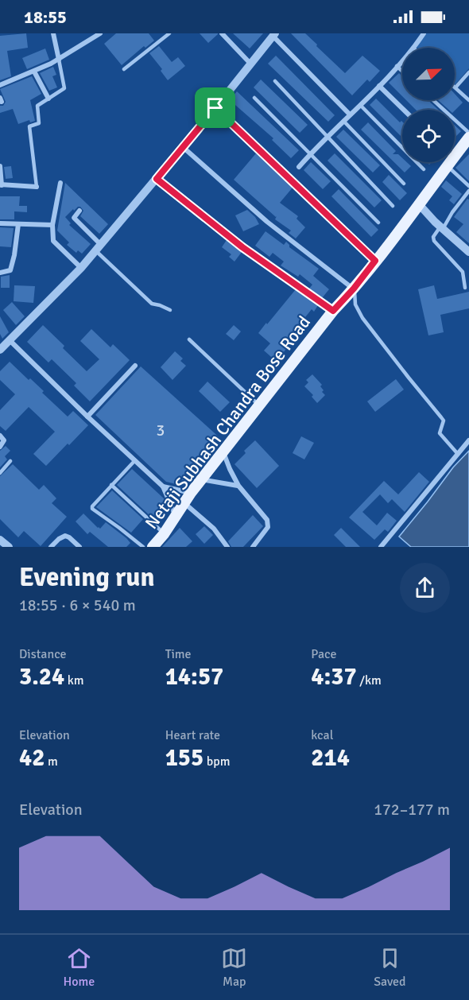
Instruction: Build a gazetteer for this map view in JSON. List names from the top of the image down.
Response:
{
  "streets": {
    "main road": ["Netaji Subhash Chandra Bose Road"]
  },
  "house_numbers": ["3"],
  "north": "top right",
  "page": {
    "status": "18:55",
    "heading": ["Evening run", "18:55 · 6 × 540 m"],
    "stats": [
      ["Distance", "3.24 km"],
      ["Time", "14:57"],
      ["Pace", "4:37 /km"],
      ["Elevation", "42 m"],
      ["Heart rate", "155 bpm"],
      ["kcal", "214"]
    ],
    "chart": ["Elevation", "172–177 m"],
    "tabs": ["Home", "Map", "Saved"]
  }
}
